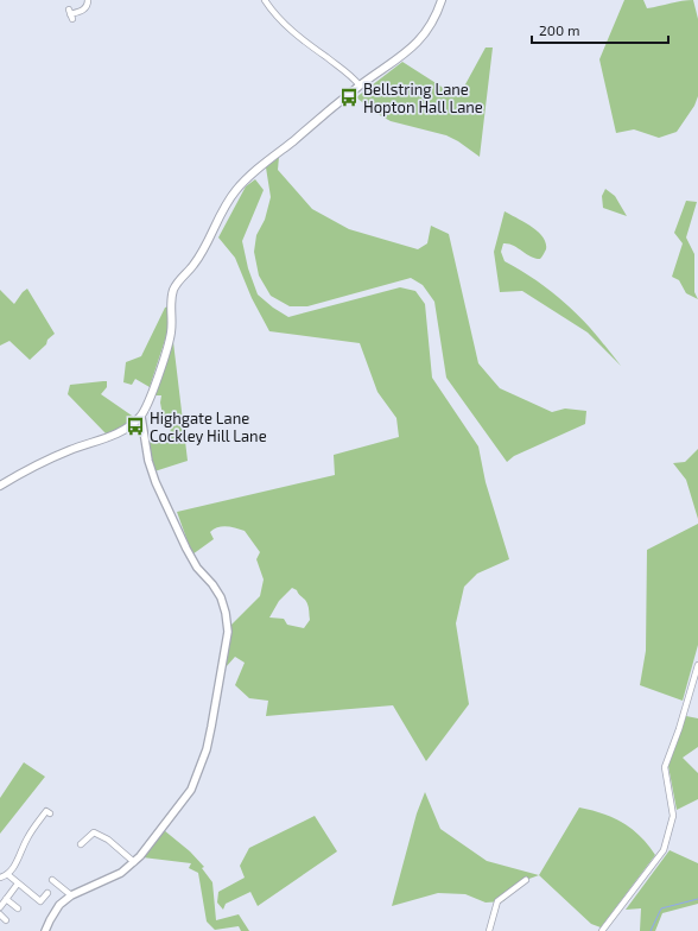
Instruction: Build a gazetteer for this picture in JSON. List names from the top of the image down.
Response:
{
  "places": {
    "bus stop": ["Bellstring Lane Hopton Hall Lane", "Highgate Lane Cockley Hill Lane"]
  },
  "scale_bar": "200 m"
}
